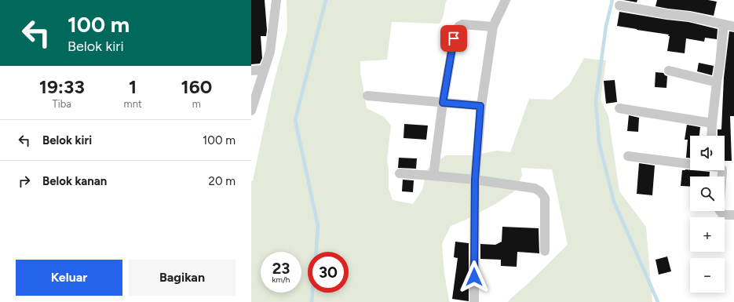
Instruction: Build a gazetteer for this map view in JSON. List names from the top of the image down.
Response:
{
  "page": {
    "turn": ["100 m", "Belok kiri"],
    "eta": [
      "19:33",
      "Tiba",
      "1",
      "mnt",
      "160",
      "m"
    ],
    "list": [
      {
        "name": "Belok kiri",
        "value": "100 m"
      },
      {
        "name": "Belok kanan",
        "value": "20 m"
      }
    ],
    "map_buttons": ["+", "−"],
    "speed": "23 km/h",
    "limit": "30",
    "buttons": ["Keluar", "Bagikan"]
  }
}
